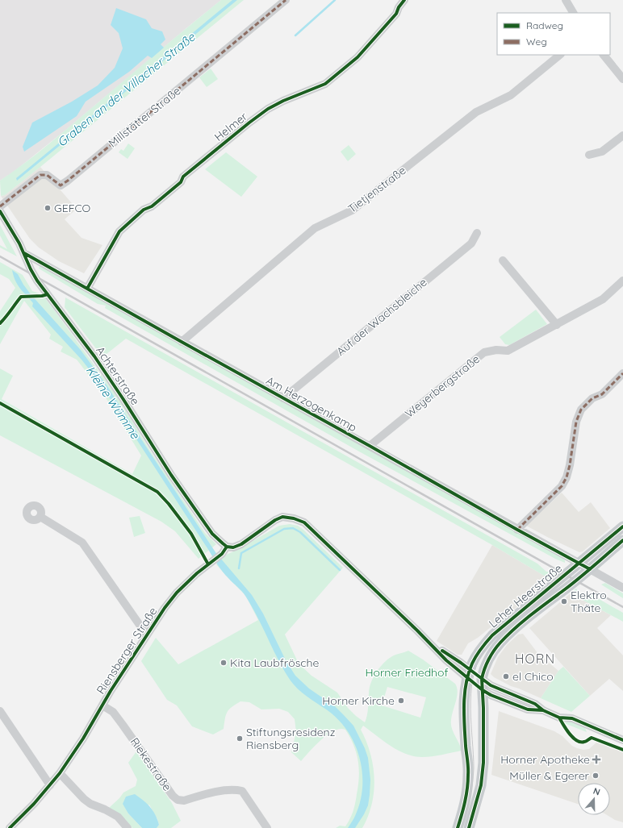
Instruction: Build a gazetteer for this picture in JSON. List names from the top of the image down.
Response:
{
  "streets": {
    "main road": ["Leher Heerstraße"],
    "street": [
      "Millstätter Straße",
      "Helmer",
      "Tietjenstraße",
      "Auf der Wachsbleiche",
      "Achterstraße",
      "Weyerbergstraße",
      "Am Herzogenkamp",
      "Riensberger Straße",
      "Riekestraße"
    ]
  },
  "crossings": [
    ["Helmer", "Am Herzogenkamp"],
    ["Tietjenstraße", "Am Herzogenkamp"],
    ["Auf der Wachsbleiche", "Am Herzogenkamp"],
    ["Achterstraße", "Am Herzogenkamp"],
    ["Achterstraße", "Riensberger Straße"],
    ["Weyerbergstraße", "Am Herzogenkamp"],
    ["Am Herzogenkamp", "Leher Heerstraße"],
    ["Riensberger Straße", "Riekestraße"]
  ],
  "districts": ["HORN"],
  "water": ["Graben an der Villacher Straße", "Kleine Wümme"],
  "parks": ["Horner Friedhof"],
  "places": {
    "other": [
      "GEFCO",
      "Elektro Thäte",
      "Kita Laubfrösche",
      "el Chico",
      "Horner Kirche",
      "Stiftungsresidenz Riensberg",
      "Müller & Egerer"
    ],
    "health": ["Horner Apotheke"]
  },
  "legend": ["Radweg", "Weg"],
  "north": "top"
}
